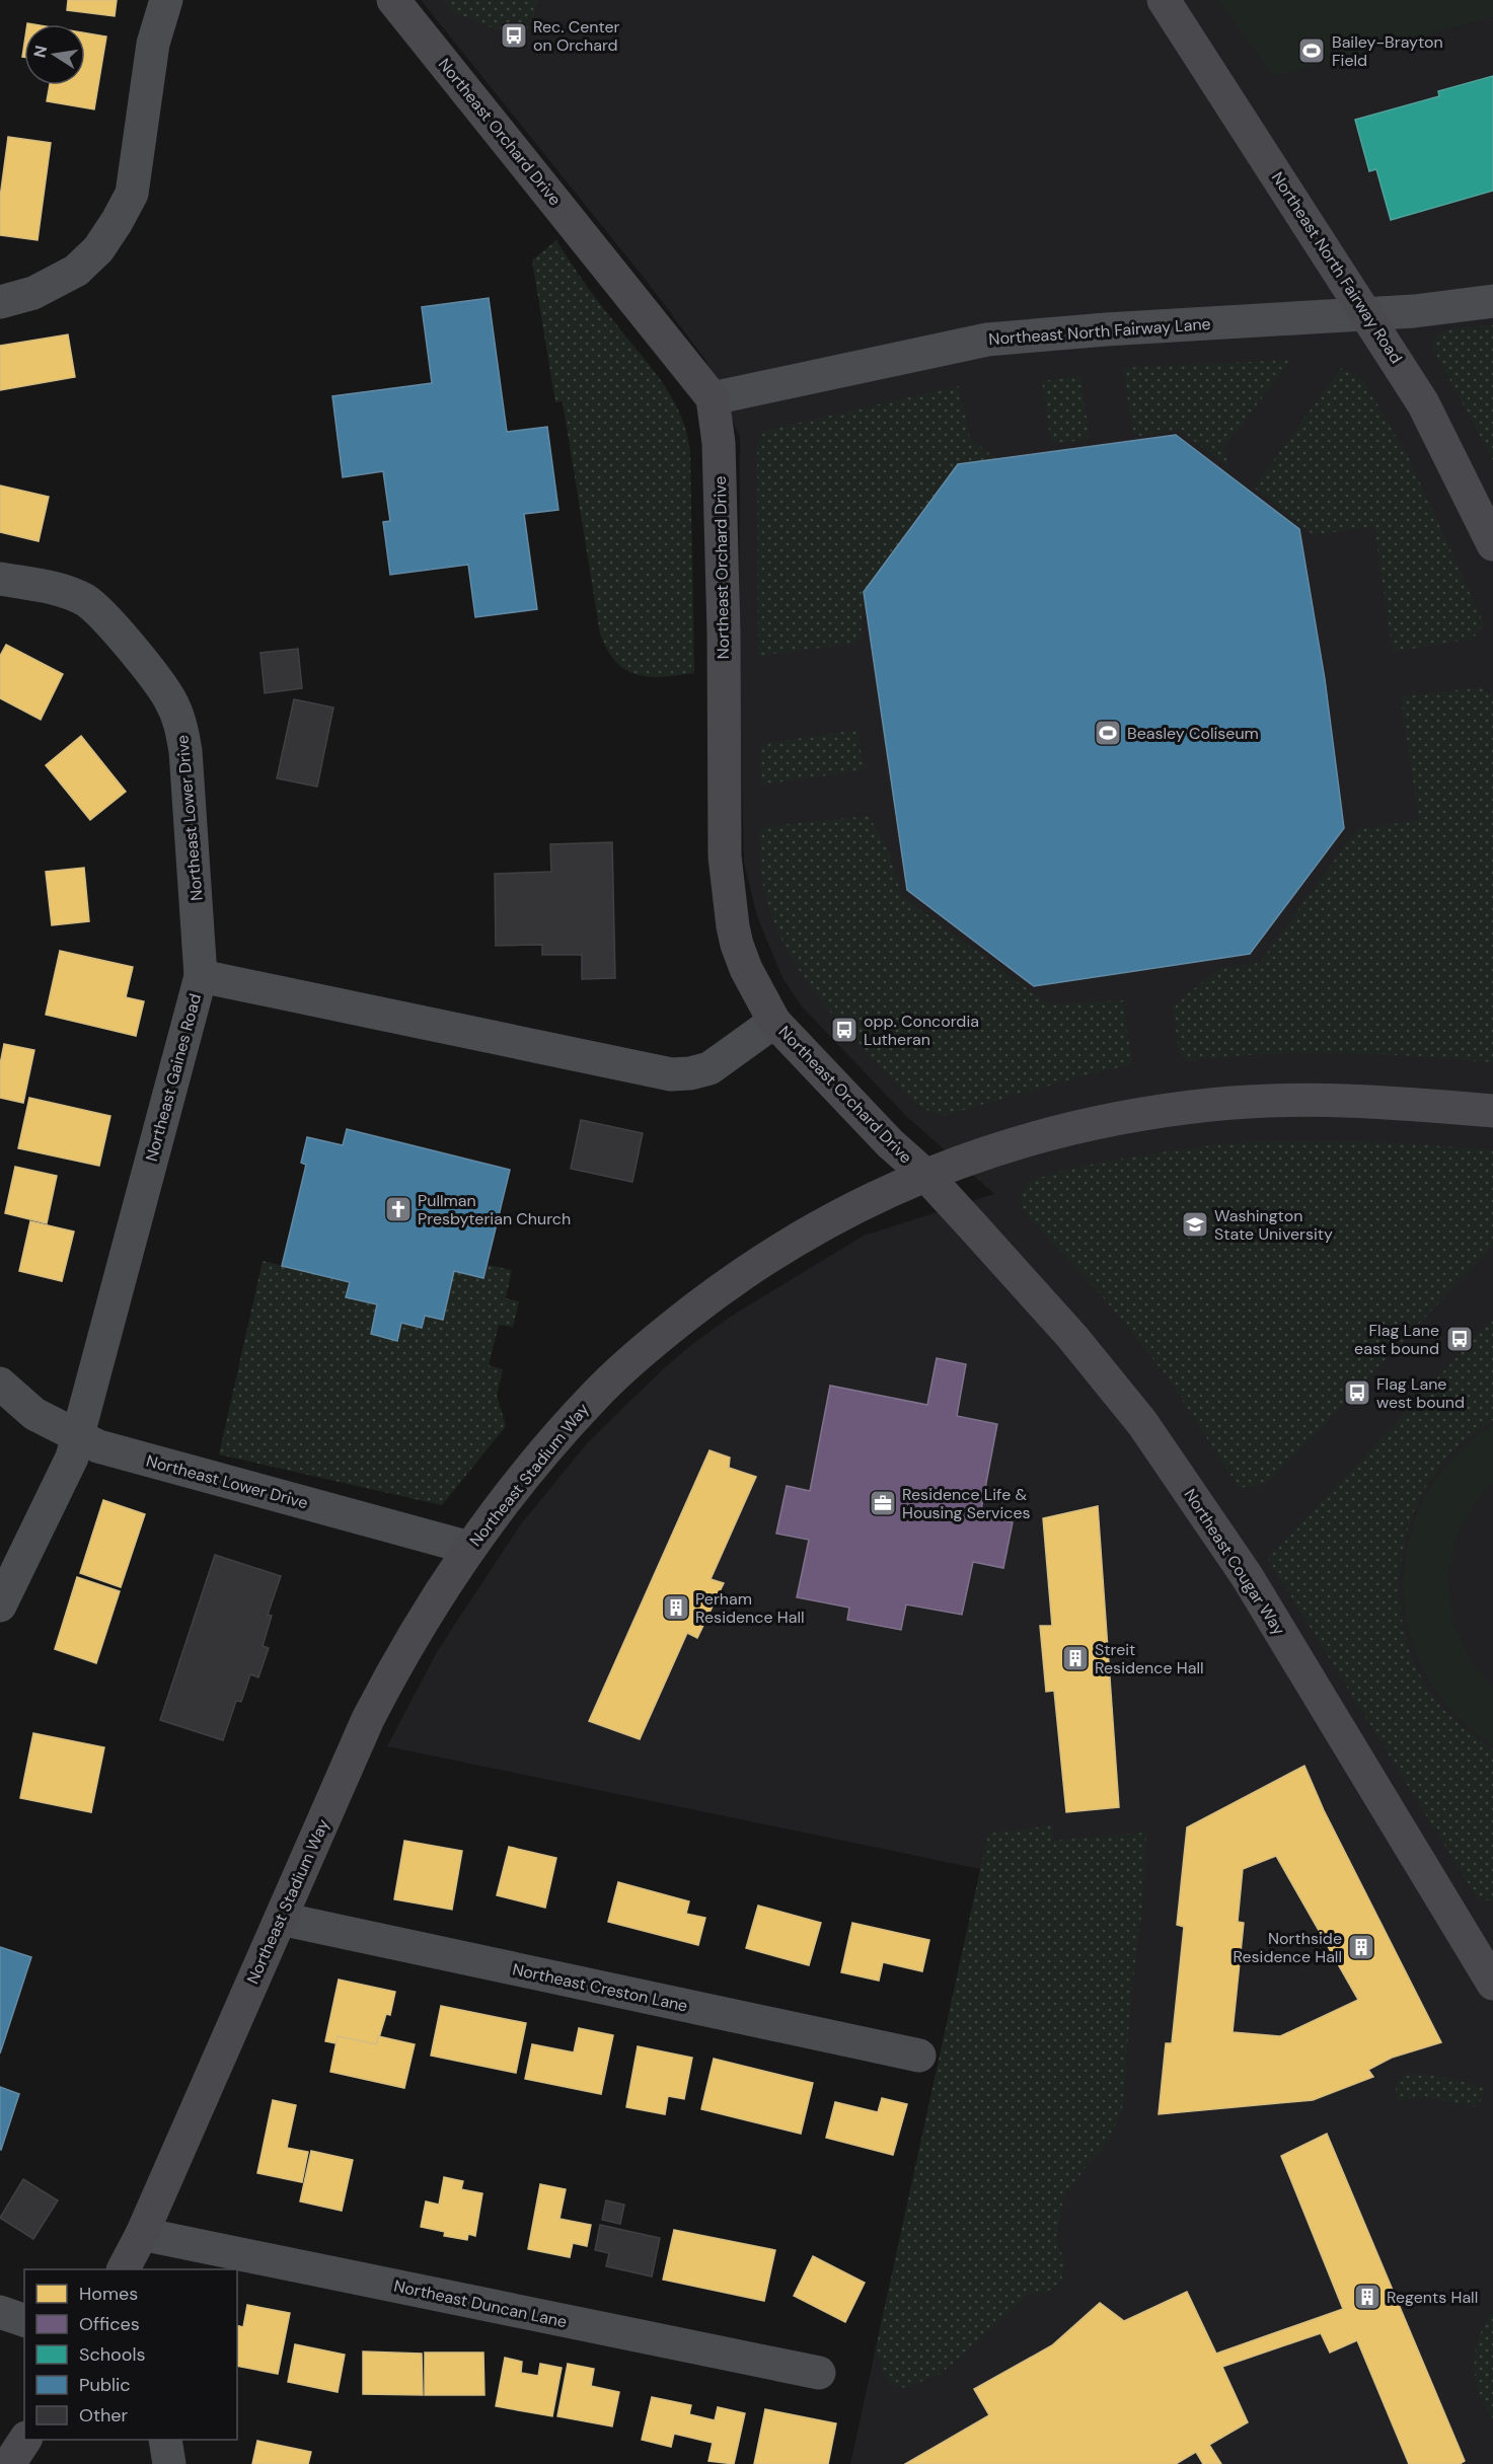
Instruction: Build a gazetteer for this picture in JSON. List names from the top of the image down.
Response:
{
  "streets": {
    "street": [
      "Northeast Orchard Drive",
      "Northeast North Fairway Road",
      "Northeast North Fairway Lane",
      "Northeast Lower Drive",
      "Northeast Gaines Road",
      "Northeast Stadium Way",
      "Northeast Cougar Way",
      "Northeast Creston Lane",
      "Northeast Duncan Lane"
    ]
  },
  "crossings": [
    ["Northeast Orchard Drive", "Northeast North Fairway Lane"],
    ["Northeast Orchard Drive", "Northeast Gaines Road"],
    ["Northeast Orchard Drive", "Northeast Stadium Way"],
    ["Northeast Orchard Drive", "Northeast Cougar Way"],
    ["Northeast North Fairway Road", "Northeast North Fairway Lane"],
    ["Northeast Lower Drive", "Northeast Gaines Road"],
    ["Northeast Lower Drive", "Northeast Stadium Way"],
    ["Northeast Stadium Way", "Northeast Cougar Way"],
    ["Northeast Stadium Way", "Northeast Creston Lane"],
    ["Northeast Stadium Way", "Northeast Duncan Lane"]
  ],
  "places": {
    "bus stop": [
      "Rec. Center on Orchard",
      "opp. Concordia Lutheran",
      "Flag Lane east bound",
      "Flag Lane west bound"
    ],
    "sports": ["Bailey-Brayton Field", "Beasley Coliseum"],
    "church": ["Pullman Presbyterian Church"],
    "school or university": ["Washington State University"],
    "office": ["Residence Life & Housing Services"],
    "building": [
      "Perham Residence Hall",
      "Streit Residence Hall",
      "Northside Residence Hall",
      "Regents Hall"
    ]
  },
  "legend": [
    "Homes",
    "Offices",
    "Schools",
    "Public",
    "Other"
  ],
  "north": "left"
}
